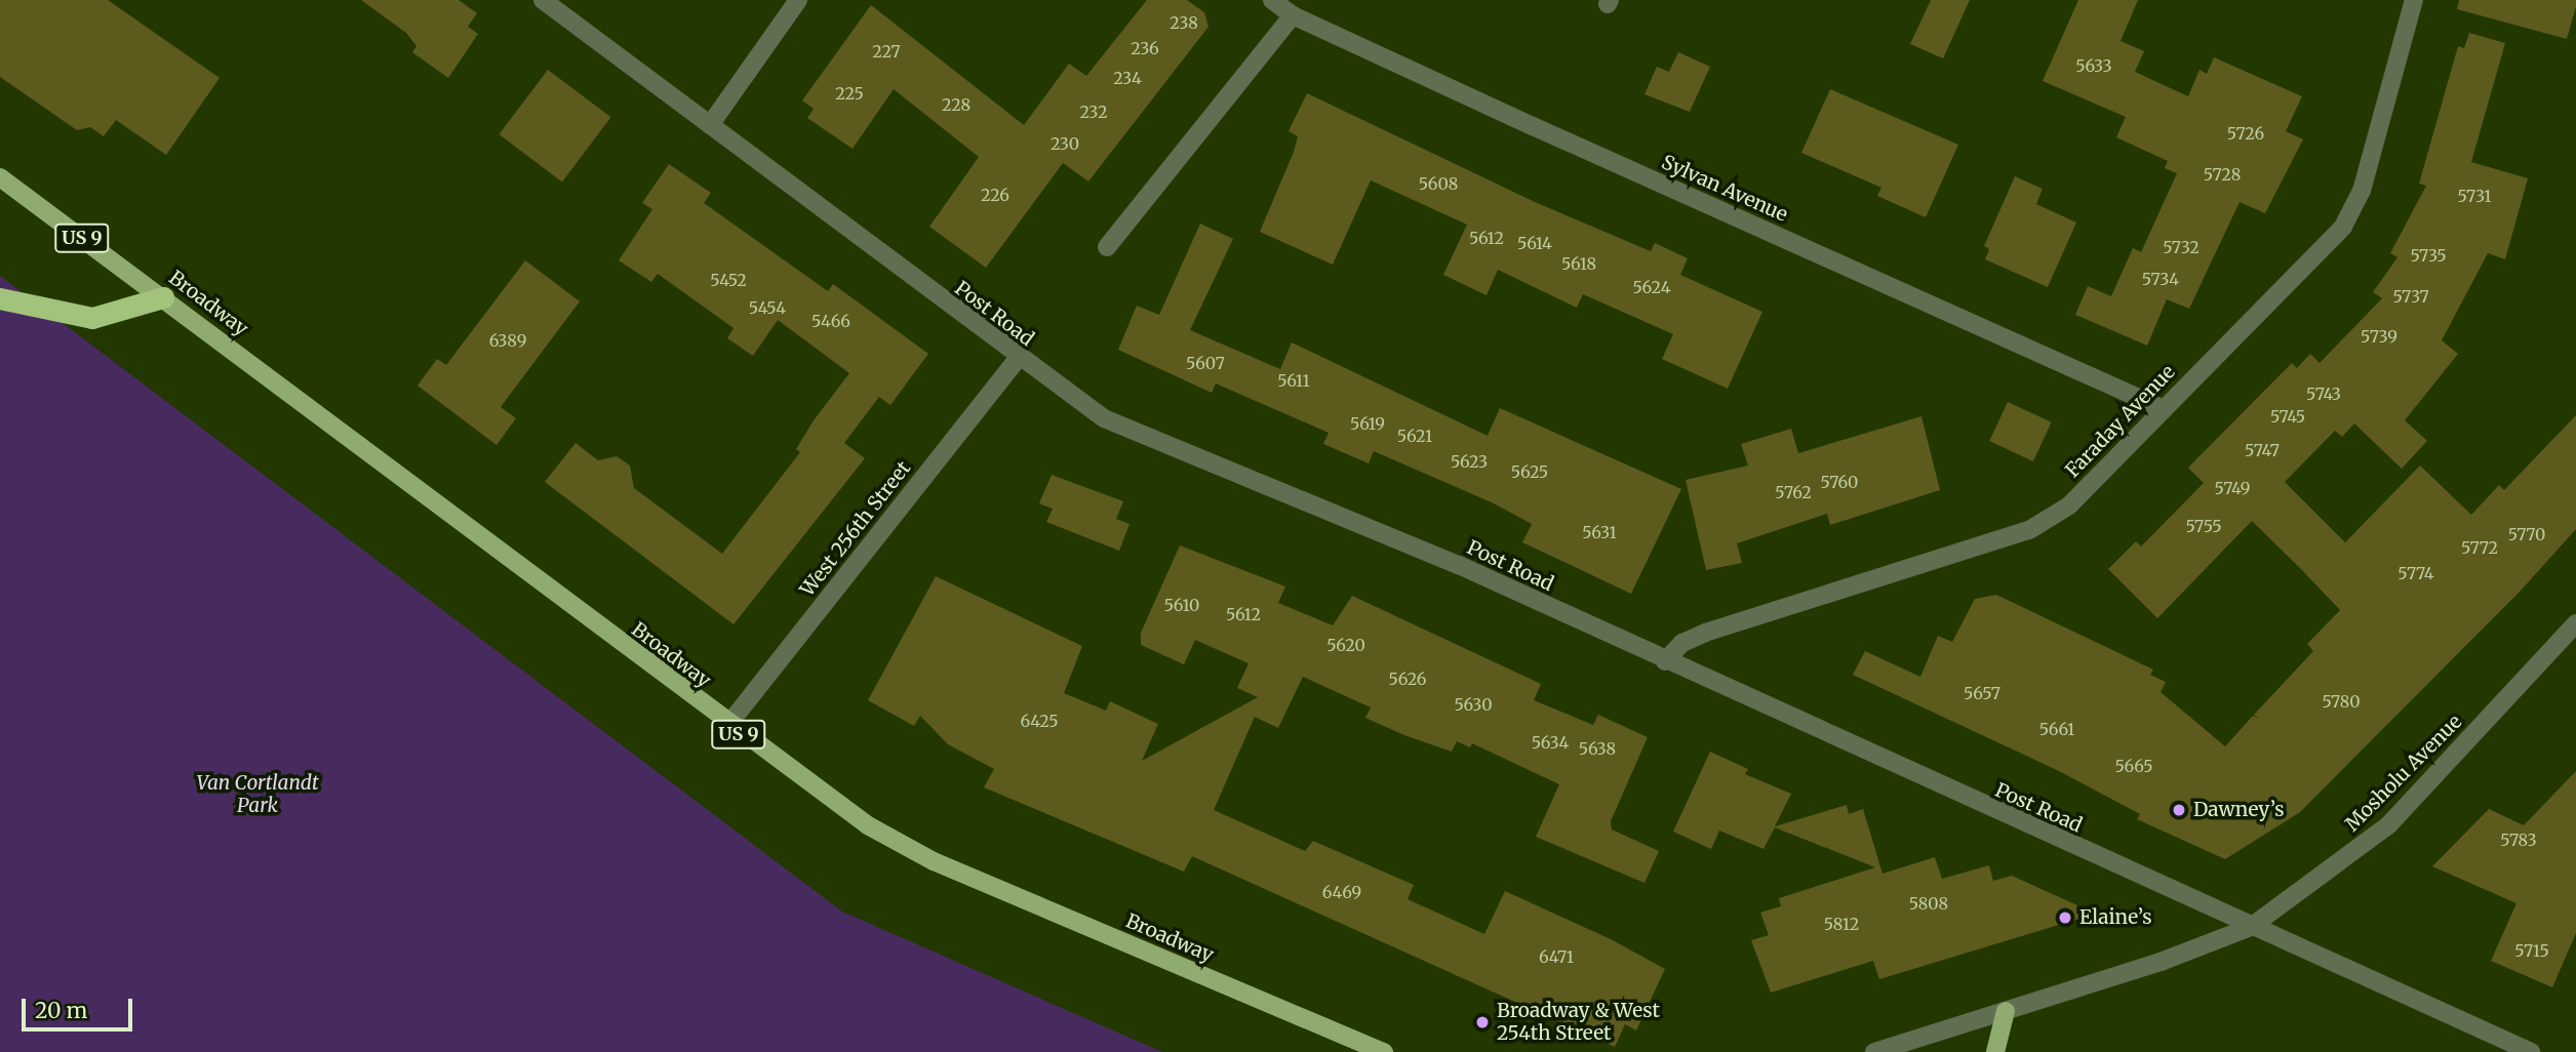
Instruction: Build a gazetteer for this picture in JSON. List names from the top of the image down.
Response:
{
  "streets": {
    "main road": ["US 9", "Broadway"],
    "street": [
      "Sylvan Avenue",
      "Post Road",
      "Faraday Avenue",
      "West 256th Street",
      "Mosholu Avenue"
    ]
  },
  "crossings": [
    ["Sylvan Avenue", "Faraday Avenue"],
    ["Broadway", "West 256th Street"],
    ["Post Road", "Faraday Avenue"],
    ["Post Road", "West 256th Street"],
    ["Post Road", "Mosholu Avenue"]
  ],
  "parks": ["Van Cortlandt Park"],
  "places": ["Dawney’s", "Elaine’s", "Broadway & West 254th Street"],
  "house_numbers": [
    "238",
    "236",
    "227",
    "5633",
    "234",
    "225",
    "228",
    "232",
    "5726",
    "230",
    "5728",
    "5608",
    "226",
    "5731",
    "5612",
    "5614",
    "5732",
    "5735",
    "5618",
    "5734",
    "5452",
    "5624",
    "5737",
    "5454",
    "5466",
    "5739",
    "6389",
    "5607",
    "5611",
    "5743",
    "5745",
    "5619",
    "5621",
    "5747",
    "5623",
    "5625",
    "5760",
    "5749",
    "5762",
    "5755",
    "5631",
    "5770",
    "5772",
    "5774",
    "5610",
    "5612",
    "5620",
    "5626",
    "5657",
    "5780",
    "5630",
    "6425",
    "5661",
    "5634",
    "5638",
    "5665",
    "5783",
    "6469",
    "5808",
    "5812",
    "5715",
    "6471"
  ],
  "scale_bar": "20 m"
}
